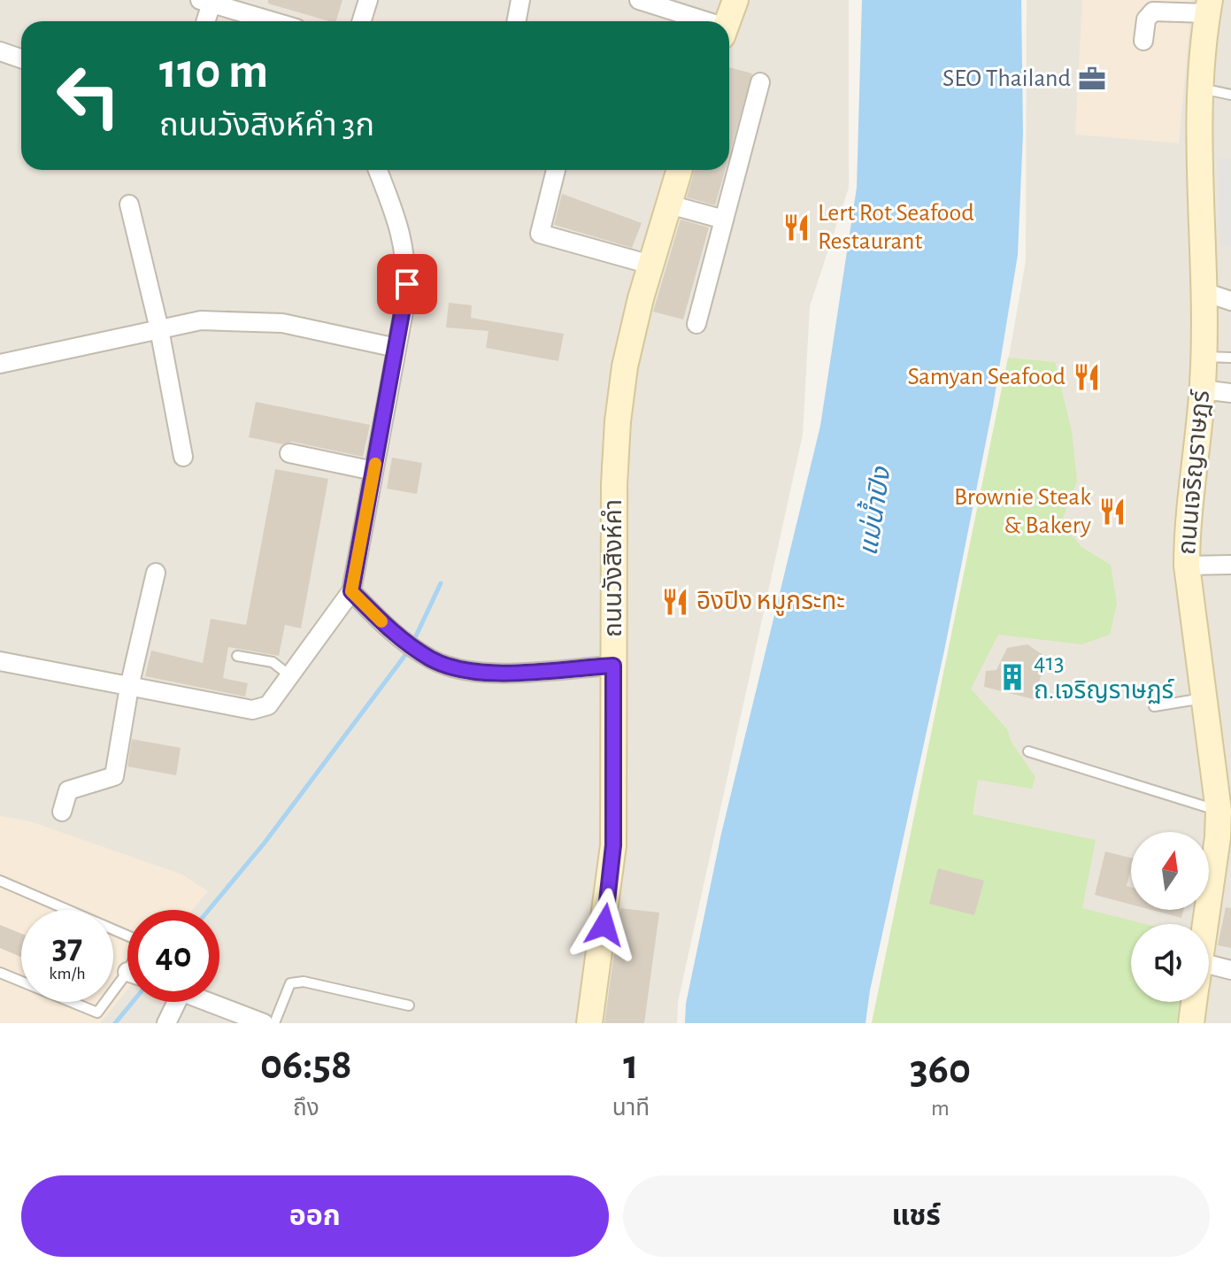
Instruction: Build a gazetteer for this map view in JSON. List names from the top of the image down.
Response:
{
  "streets": {
    "main road": ["ถนนเจริญราษฎร์", "ถนนวังสิงห์คำ"]
  },
  "water": ["แม่น้ำปิง"],
  "places": {
    "office": ["SEO Thailand"],
    "restaurant": [
      "Lert Rot Seafood Restaurant",
      "Samyan Seafood",
      "Brownie Steak & Bakery",
      "อิงปิง หมูกระทะ"
    ],
    "building": ["413 ถ.เจริญราษฏร์"]
  },
  "north": "top",
  "page": {
    "turn": ["110 m", "ถนนวังสิงห์คำ 3ก"],
    "speed": "37 km/h",
    "limit": "40",
    "eta": [
      "06:58",
      "ถึง",
      "1",
      "นาที",
      "360",
      "m"
    ],
    "buttons": ["ออก", "แชร์"]
  }
}
